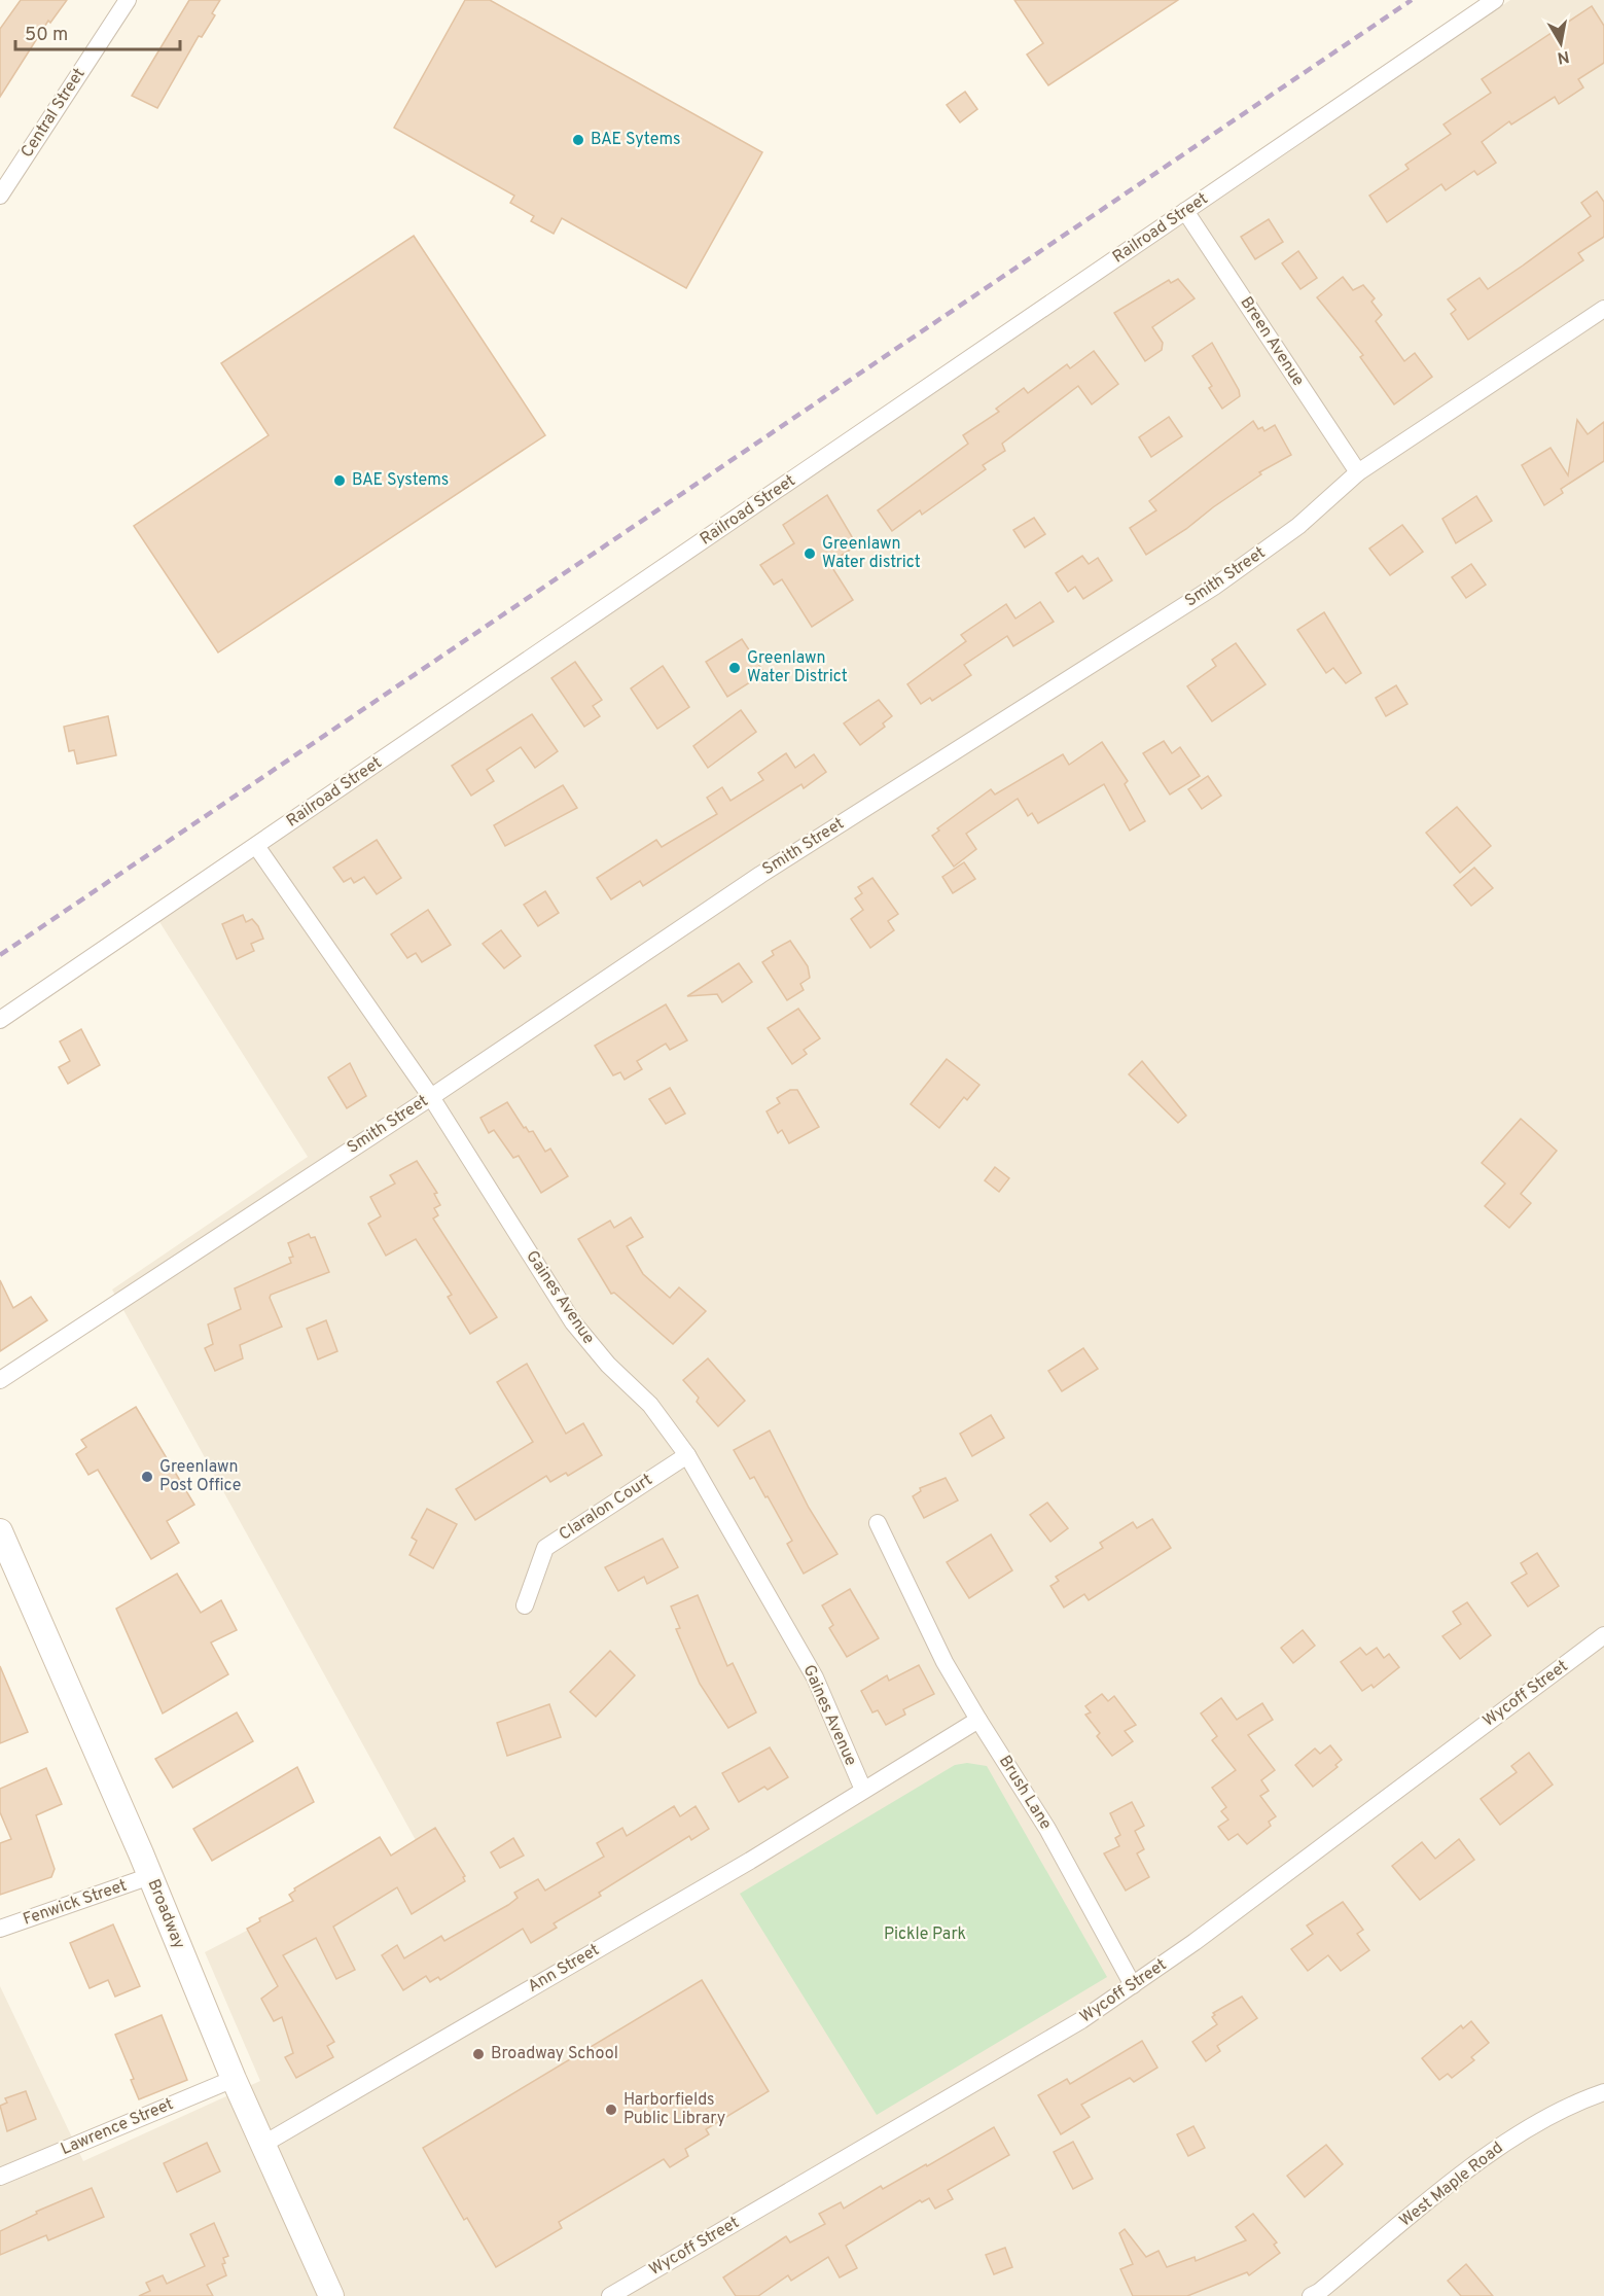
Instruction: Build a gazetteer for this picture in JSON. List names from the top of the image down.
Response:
{
  "streets": {
    "main road": ["Broadway"],
    "street": [
      "Central Street",
      "Railroad Street",
      "Breen Avenue",
      "Smith Street",
      "Gaines Avenue",
      "Claralon Court",
      "Wycoff Street",
      "Brush Lane",
      "Fenwick Street",
      "Ann Street",
      "Lawrence Street",
      "West Maple Road"
    ]
  },
  "crossings": [
    ["Railroad Street", "Breen Avenue"],
    ["Railroad Street", "Gaines Avenue"],
    ["Breen Avenue", "Smith Street"],
    ["Smith Street", "Gaines Avenue"],
    ["Gaines Avenue", "Claralon Court"],
    ["Gaines Avenue", "Ann Street"],
    ["Wycoff Street", "Brush Lane"],
    ["Fenwick Street", "Broadway"],
    ["Broadway", "Ann Street"],
    ["Broadway", "Lawrence Street"]
  ],
  "parks": ["Pickle Park"],
  "places": [
    "BAE Sytems",
    "BAE Systems",
    "Greenlawn Water district",
    "Greenlawn Water District",
    "Greenlawn Post Office",
    "Broadway School",
    "Harborfields Public Library"
  ],
  "scale_bar": "50 m",
  "north": "bottom"
}
